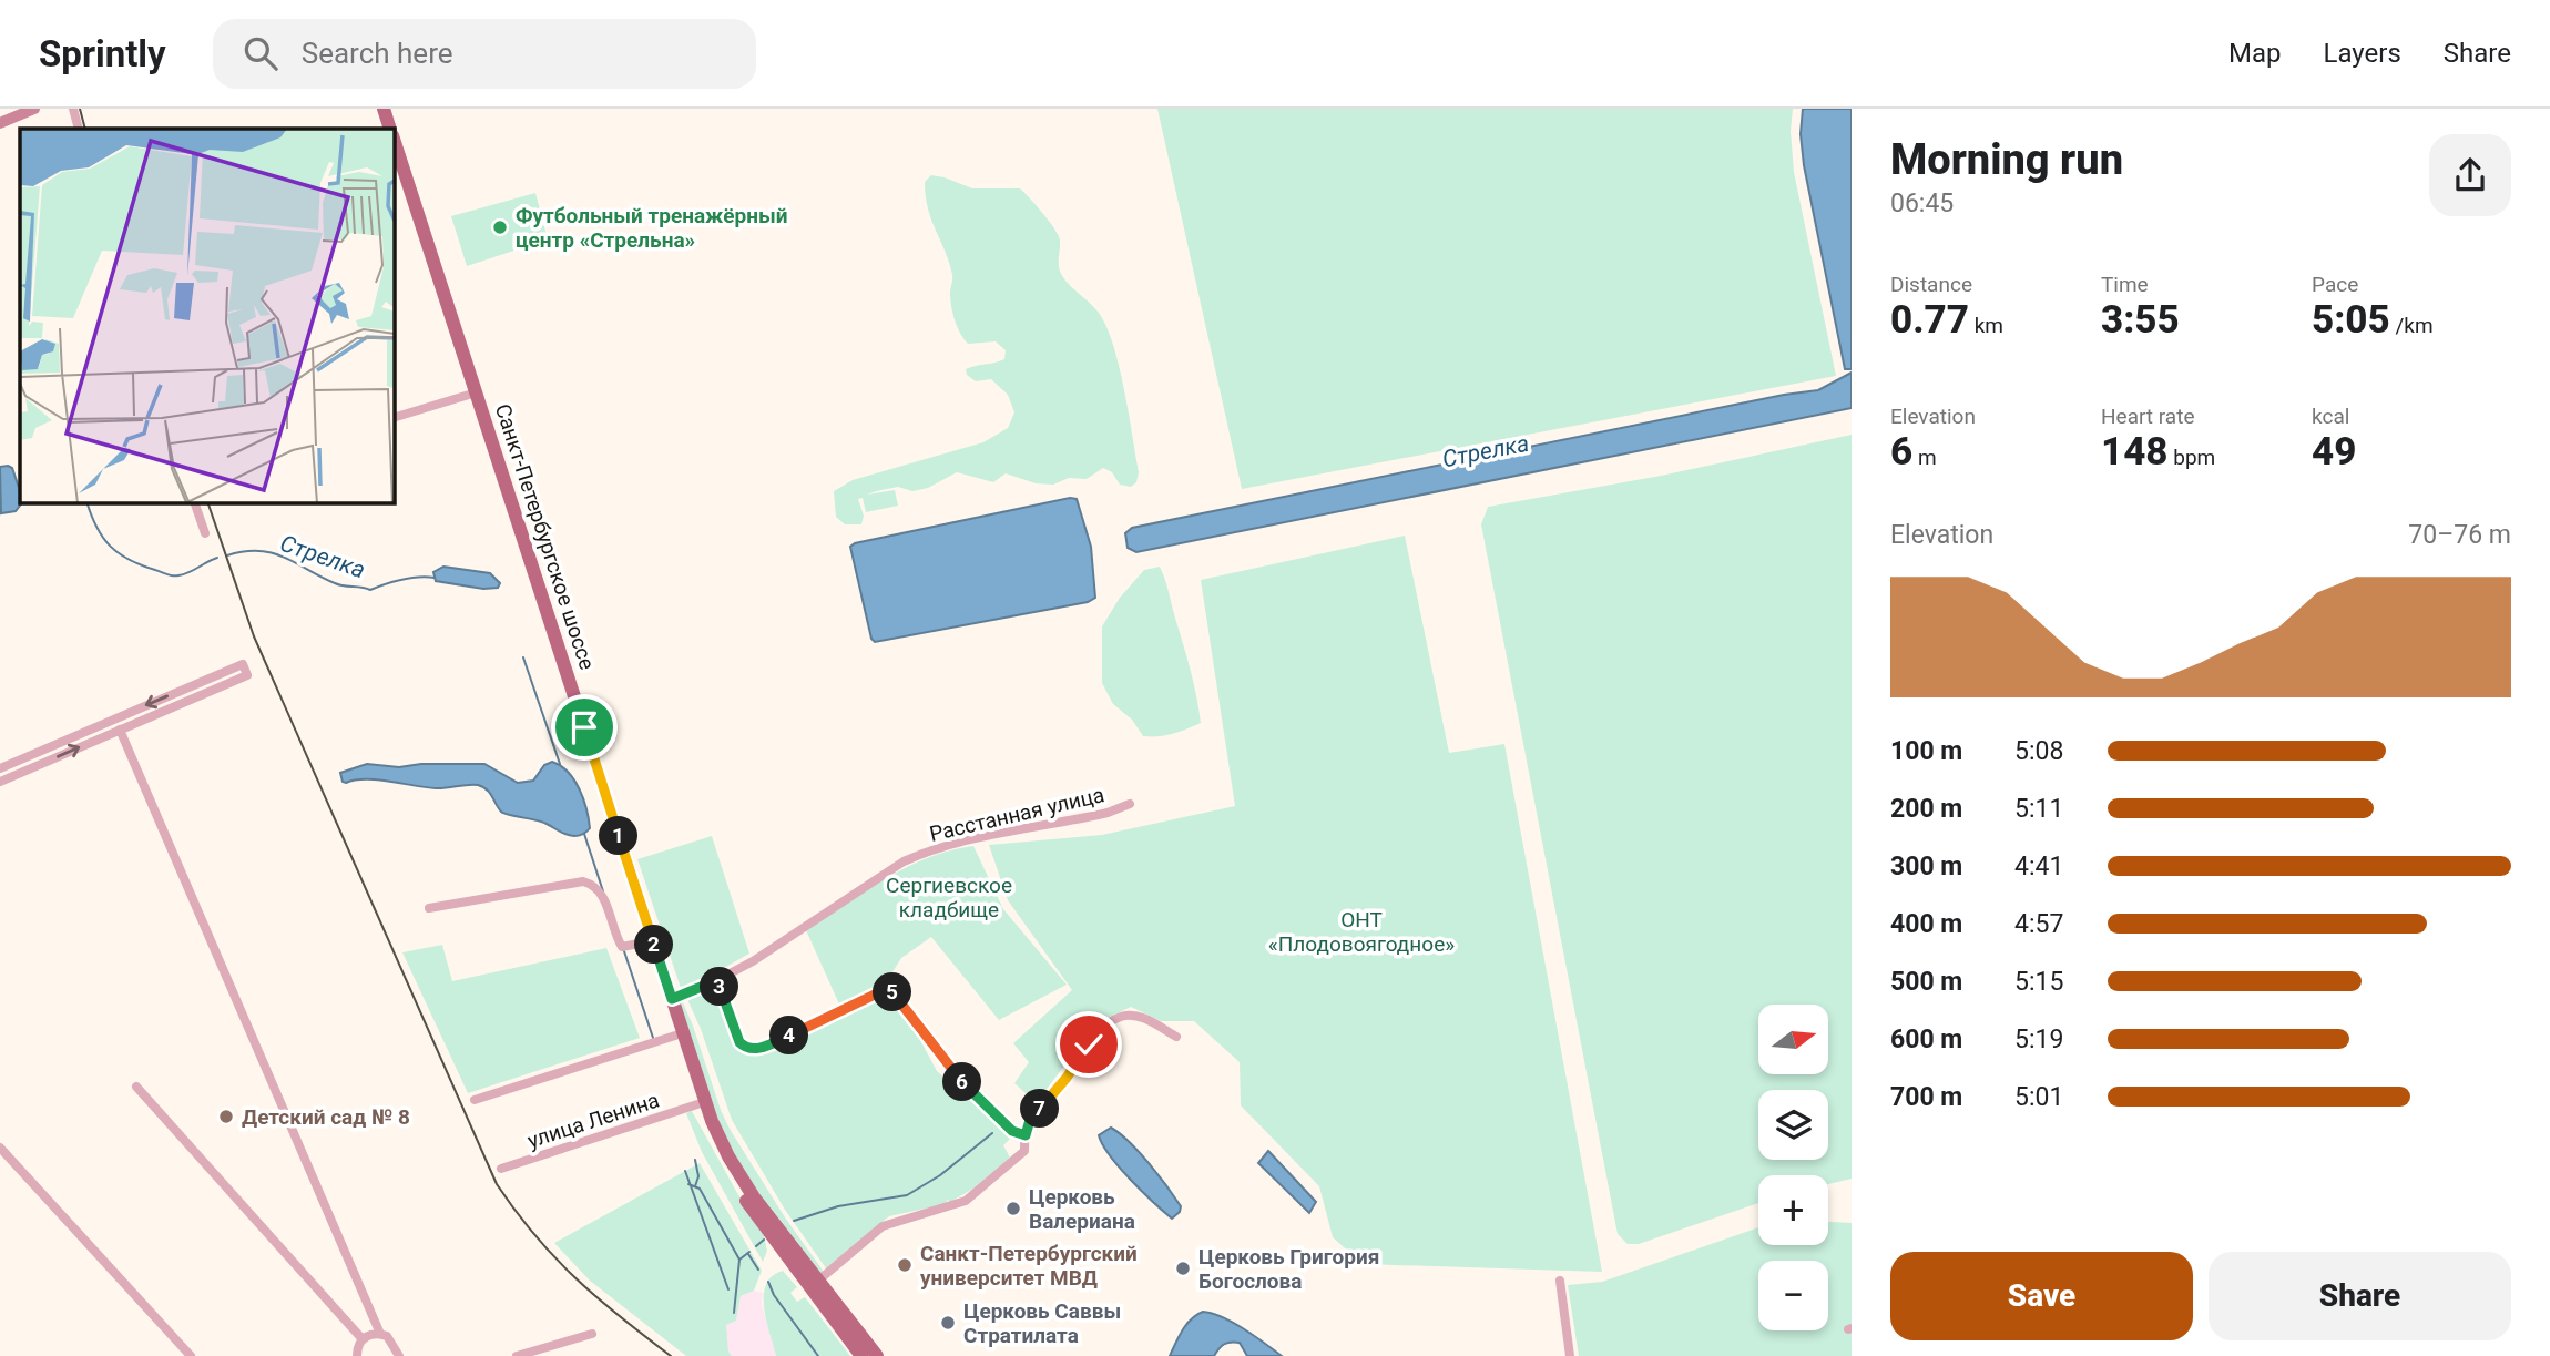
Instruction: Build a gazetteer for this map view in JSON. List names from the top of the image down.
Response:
{
  "streets": {
    "main road": ["Санкт-Петербургское шоссе"],
    "street": ["Расстанная улица", "улица Ленина"]
  },
  "crossings": [
    ["Санкт-Петербургское шоссе", "Расстанная улица"],
    ["Санкт-Петербургское шоссе", "улица Ленина"]
  ],
  "water": ["Стрелка"],
  "parks": ["Сергиевское кладбище", "ОНТ «Плодовоягодное»"],
  "places": [
    "Футбольный тренажёрный центр «Стрельна»",
    "Детский сад № 8",
    "Церковь Валериана",
    "Санкт-Петербургский университет МВД",
    "Церковь Григория Богослова",
    "Церковь Саввы Стратилата"
  ],
  "north": "right",
  "page": {
    "header": "Sprintly",
    "search": "Search here",
    "nav": ["Map", "Layers", "Share"],
    "heading": ["Morning run", "06:45"],
    "stats": [
      ["Distance", "0.77 km"],
      ["Time", "3:55"],
      ["Pace", "5:05 /km"],
      ["Elevation", "6 m"],
      ["Heart rate", "148 bpm"],
      ["kcal", "49"]
    ],
    "chart": ["Elevation", "70–76 m"],
    "list": [
      {
        "name": "100 m",
        "note": "5:08"
      },
      {
        "name": "200 m",
        "note": "5:11"
      },
      {
        "name": "300 m",
        "note": "4:41"
      },
      {
        "name": "400 m",
        "note": "4:57"
      },
      {
        "name": "500 m",
        "note": "5:15"
      },
      {
        "name": "600 m",
        "note": "5:19"
      },
      {
        "name": "700 m",
        "note": "5:01"
      }
    ],
    "pins": [
      "1",
      "2",
      "3",
      "5",
      "4",
      "6",
      "7"
    ],
    "map_buttons": ["+", "−"],
    "buttons": ["Save", "Share"]
  }
}
